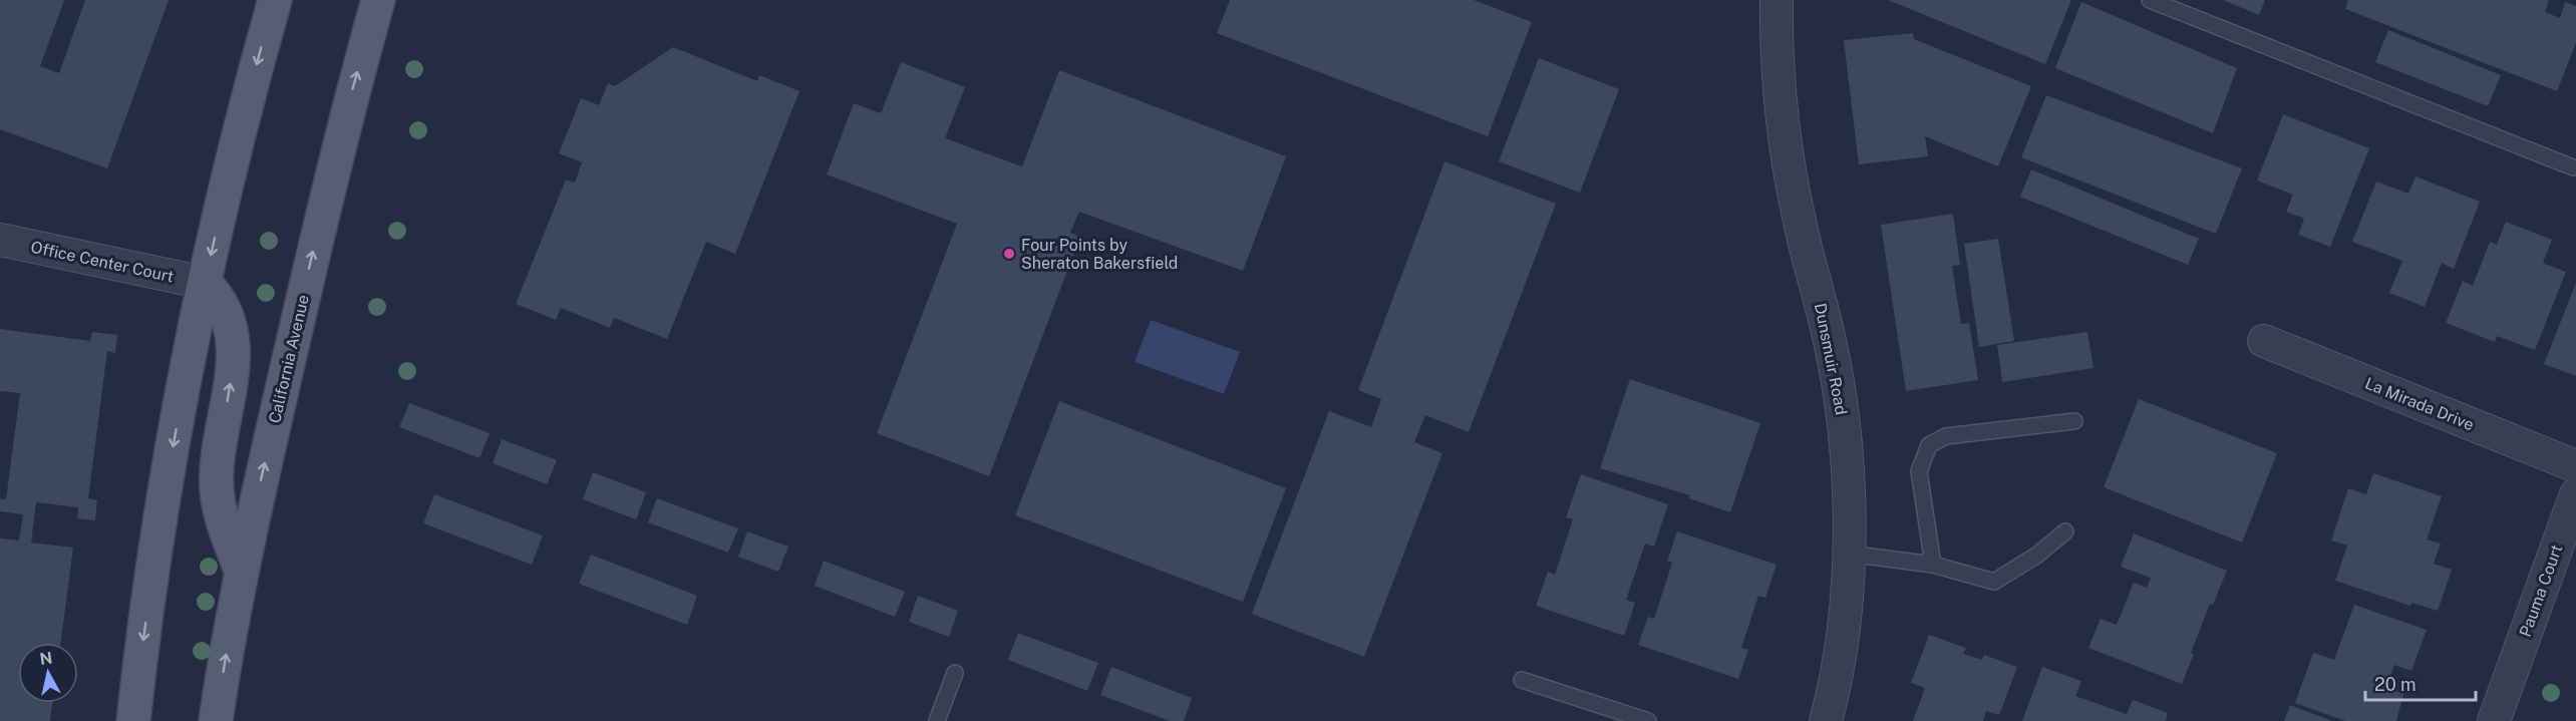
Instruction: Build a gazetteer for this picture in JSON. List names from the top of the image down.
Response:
{
  "streets": {
    "main road": ["California Avenue"],
    "street": [
      "Office Center Court",
      "Dunsmuir Road",
      "La Mirada Drive",
      "Pauma Court"
    ]
  },
  "places": ["Four Points by Sheraton Bakersfield"],
  "scale_bar": "20 m",
  "north": "top"
}
